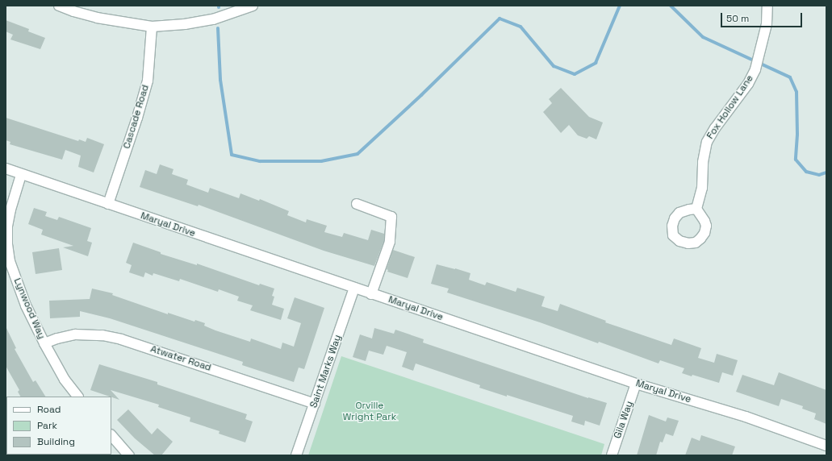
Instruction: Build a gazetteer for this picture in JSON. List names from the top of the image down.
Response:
{
  "streets": {
    "street": [
      "Fox Hollow Lane",
      "Cascade Road",
      "Maryal Drive",
      "Lynwood Way",
      "Atwater Road",
      "Saint Marks Way",
      "Gila Way"
    ]
  },
  "crossings": [
    ["Cascade Road", "Maryal Drive"],
    ["Maryal Drive", "Lynwood Way"],
    ["Maryal Drive", "Saint Marks Way"],
    ["Maryal Drive", "Gila Way"],
    ["Lynwood Way", "Atwater Road"],
    ["Atwater Road", "Saint Marks Way"]
  ],
  "parks": ["Orville Wright Park"],
  "legend": ["Road", "Park", "Building"],
  "scale_bar": "50 m"
}
